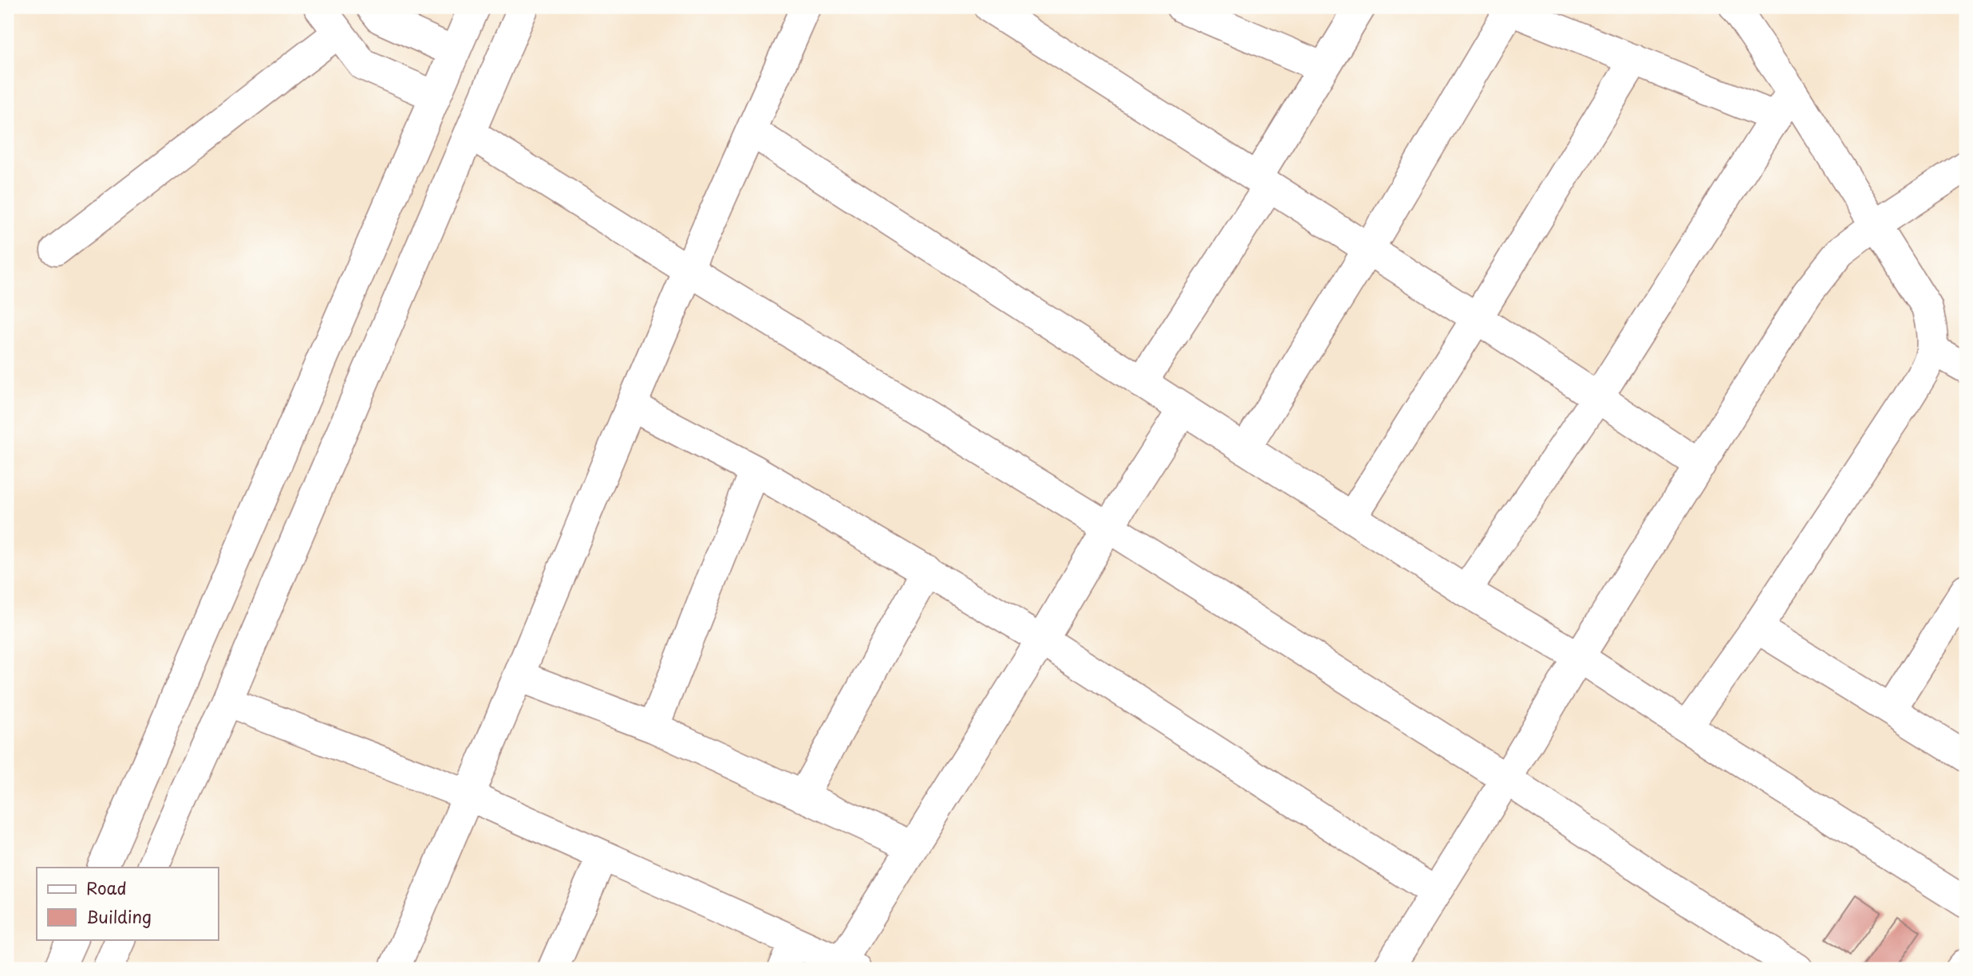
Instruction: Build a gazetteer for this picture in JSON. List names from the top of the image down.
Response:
{
  "legend": ["Road", "Building"]
}
